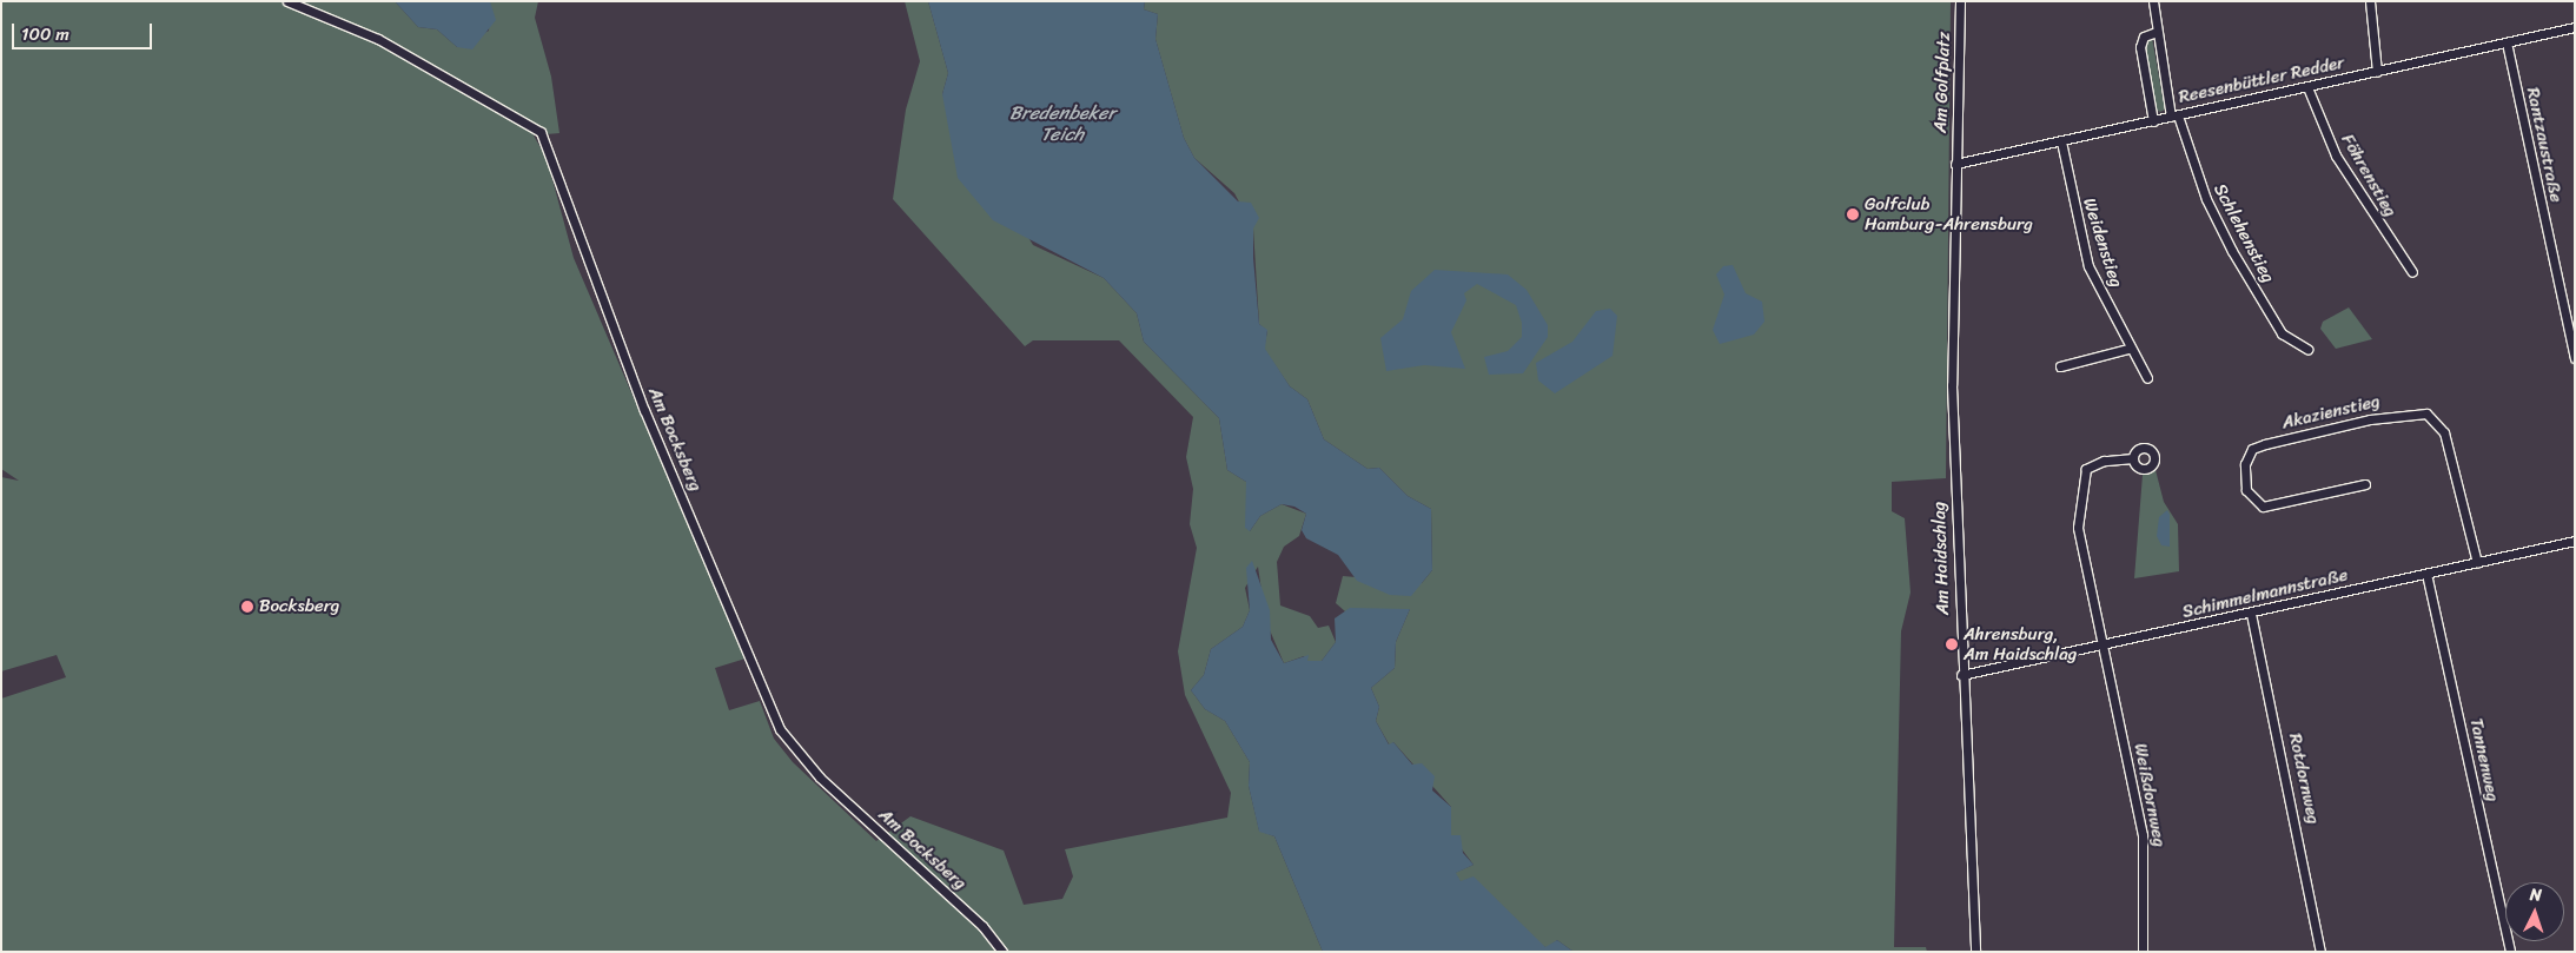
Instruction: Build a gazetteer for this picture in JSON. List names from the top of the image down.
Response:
{
  "streets": {
    "street": [
      "Reesenbüttler Redder",
      "Am Golfplatz",
      "Rantzaustraße",
      "Föhrenstieg",
      "Schlehenstieg",
      "Weidenstieg",
      "Akazienstieg",
      "Am Bocksberg",
      "Am Haidschlag",
      "Schimmelmannstraße",
      "Tannenweg",
      "Rotdornweg",
      "Weißdornweg"
    ]
  },
  "crossings": [
    ["Reesenbüttler Redder", "Am Golfplatz"],
    ["Reesenbüttler Redder", "Rantzaustraße"],
    ["Reesenbüttler Redder", "Föhrenstieg"],
    ["Reesenbüttler Redder", "Schlehenstieg"],
    ["Reesenbüttler Redder", "Weidenstieg"],
    ["Reesenbüttler Redder", "Am Haidschlag"],
    ["Am Golfplatz", "Am Haidschlag"],
    ["Akazienstieg", "Schimmelmannstraße"],
    ["Am Haidschlag", "Schimmelmannstraße"],
    ["Schimmelmannstraße", "Tannenweg"],
    ["Schimmelmannstraße", "Rotdornweg"],
    ["Schimmelmannstraße", "Weißdornweg"]
  ],
  "water": ["Bredenbeker Teich"],
  "places": ["Golfclub Hamburg-Ahrensburg", "Bocksberg", "Ahrensburg, Am Haidschlag"],
  "scale_bar": "100 m",
  "north": "top"
}
